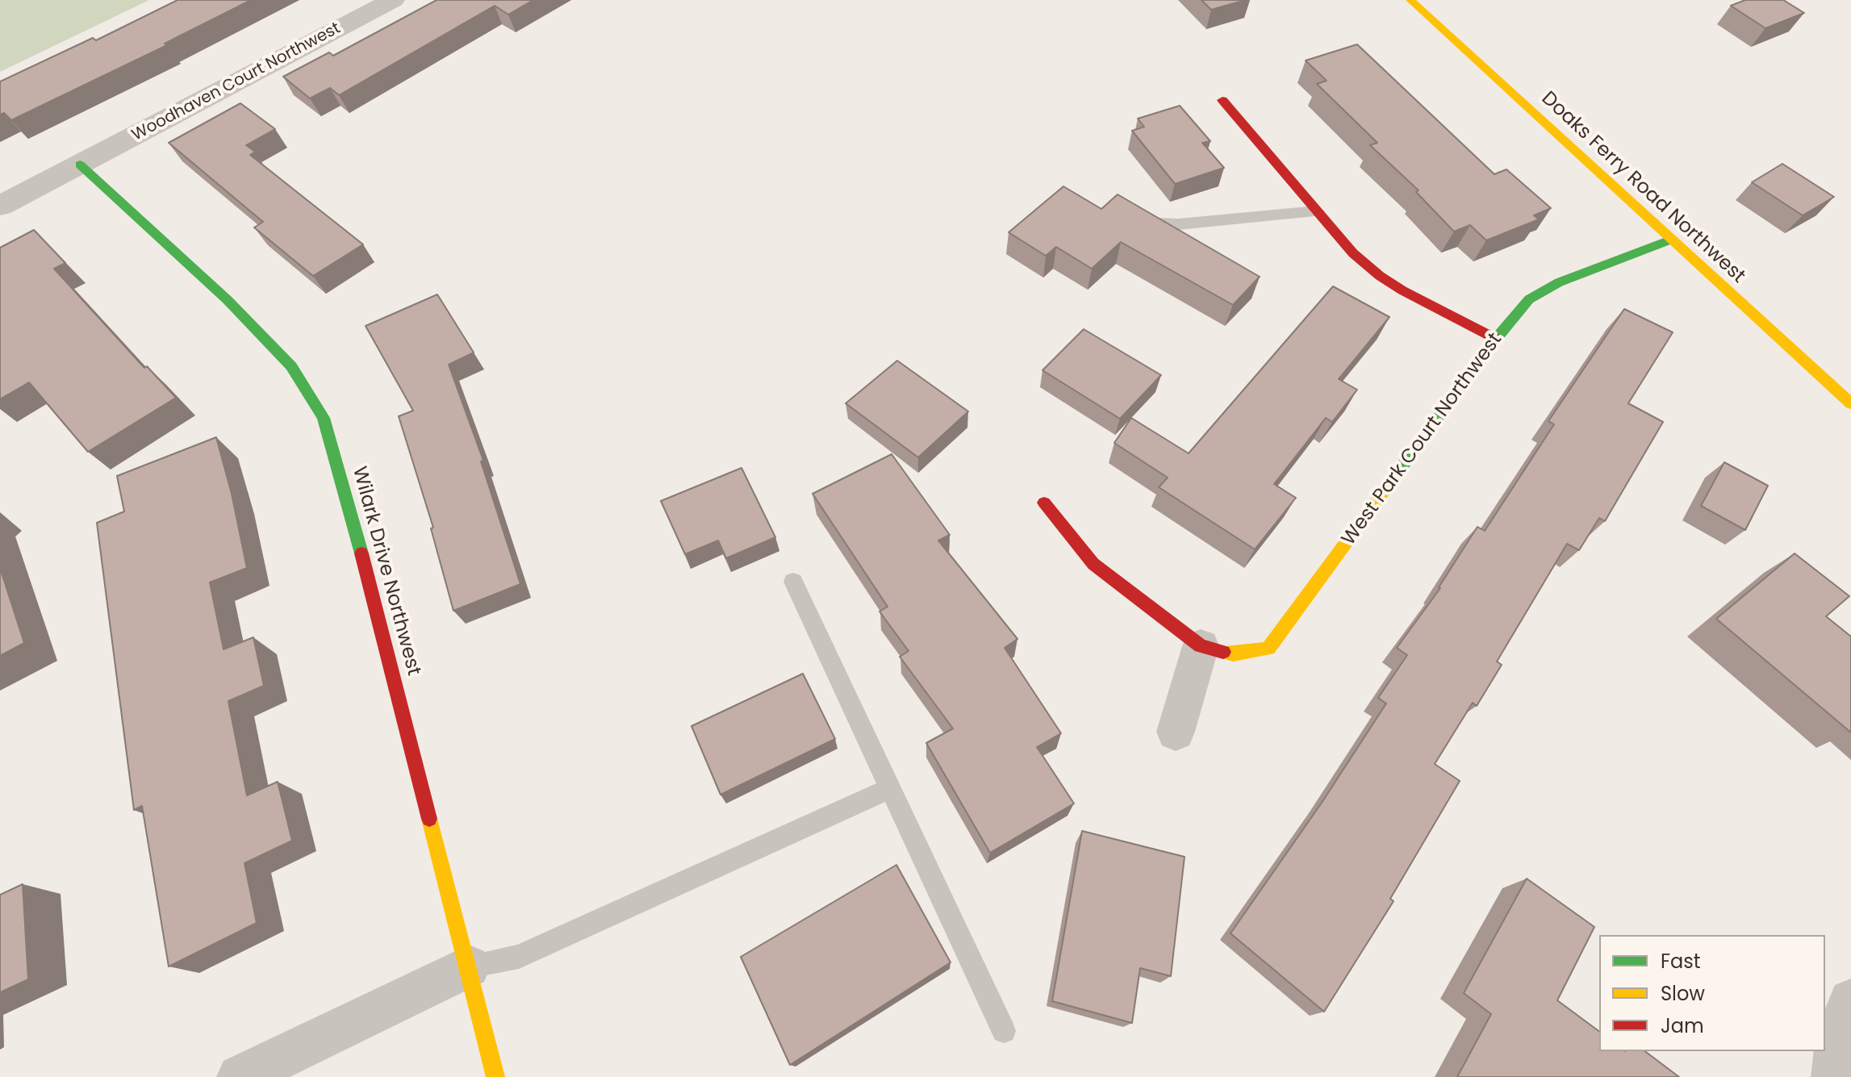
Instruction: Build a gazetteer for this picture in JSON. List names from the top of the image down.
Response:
{
  "streets": {
    "street": [
      "Woodhaven Court Northwest",
      "Doaks Ferry Road Northwest",
      "West Park Court Northwest",
      "Wilark Drive Northwest"
    ]
  },
  "crossings": [
    ["Woodhaven Court Northwest", "Wilark Drive Northwest"],
    ["Doaks Ferry Road Northwest", "West Park Court Northwest"]
  ],
  "legend": ["Fast", "Slow", "Jam"]
}
